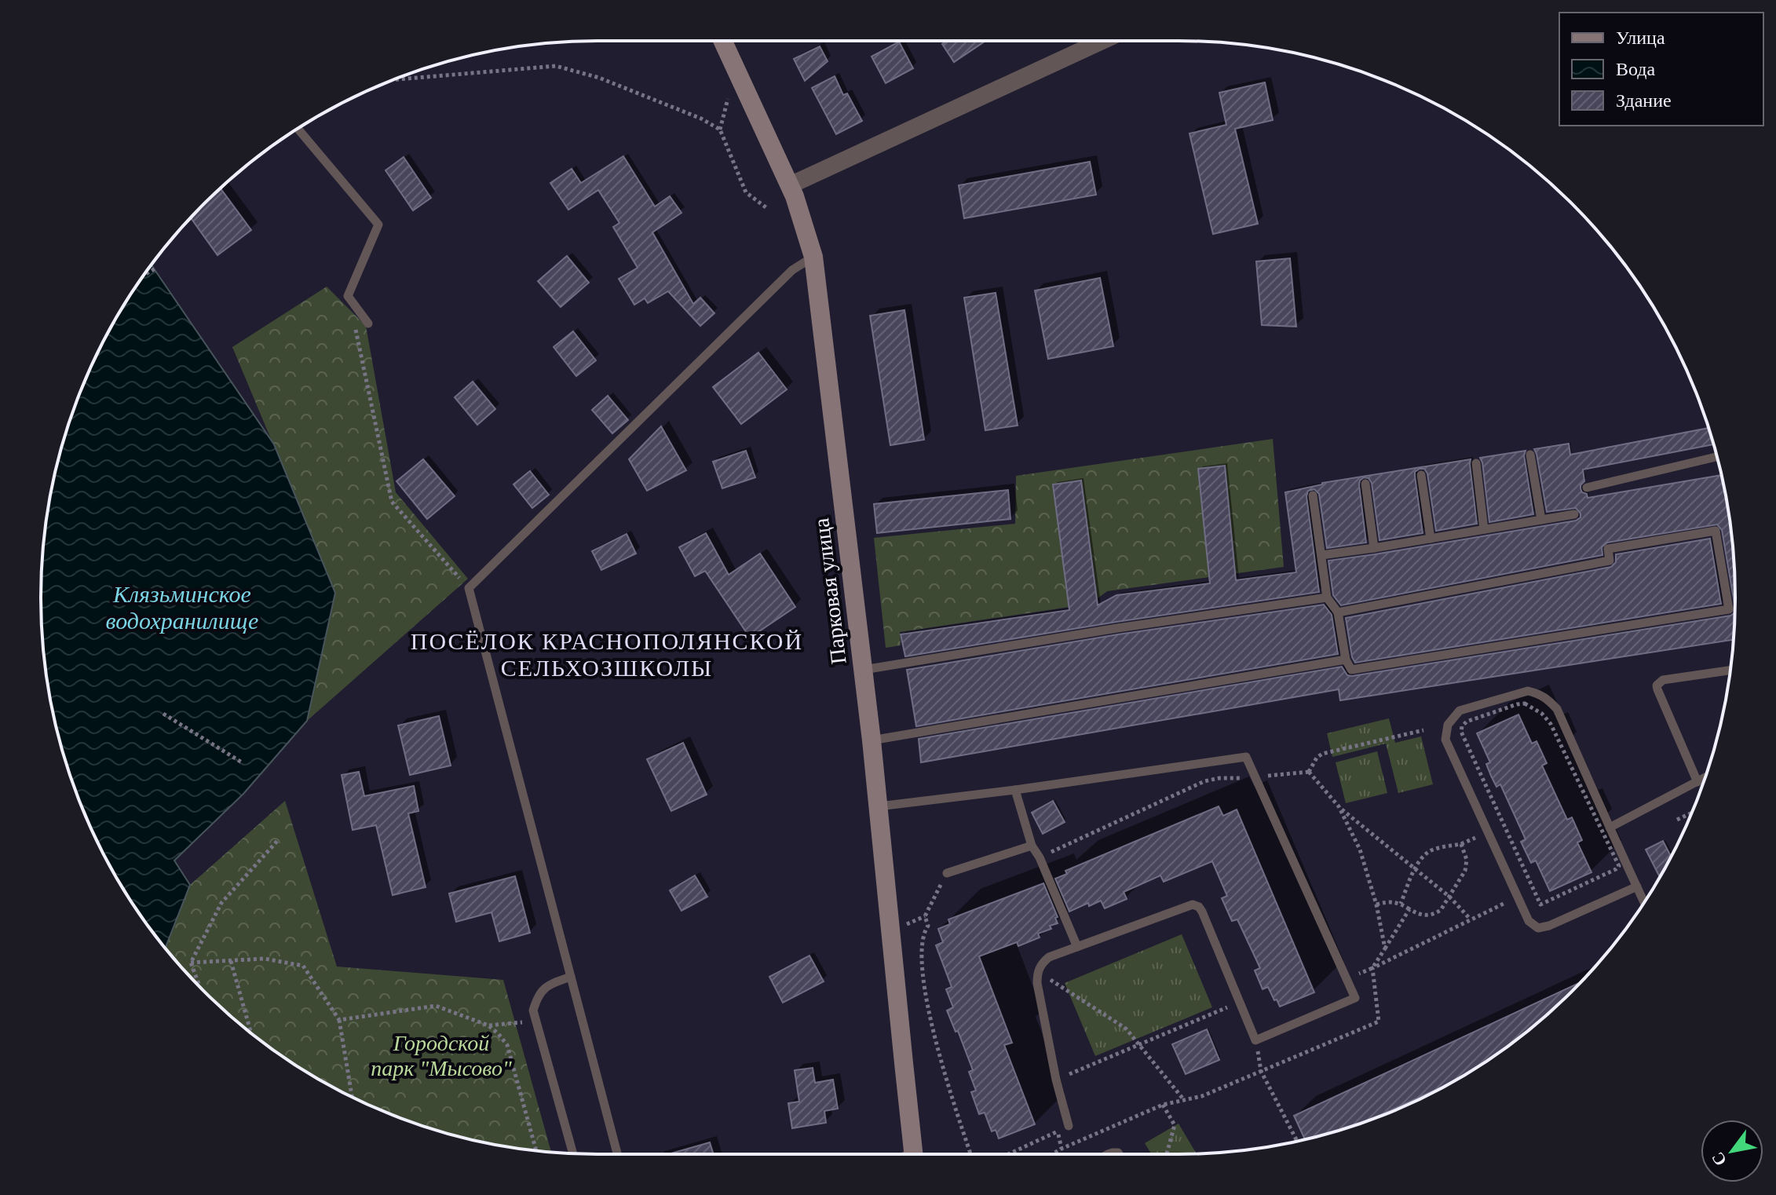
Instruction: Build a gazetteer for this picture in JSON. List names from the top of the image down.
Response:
{
  "streets": {
    "street": ["Парковая улица"]
  },
  "districts": ["ПОСЁЛОК КРАСНОПОЛЯНСКОЙ СЕЛЬХОЗШКОЛЫ"],
  "water": ["Клязьминское водохранилище"],
  "parks": ["Городской парк \"Мысово\""],
  "legend": ["Улица", "Вода", "Здание"],
  "north": "bottom left"
}
